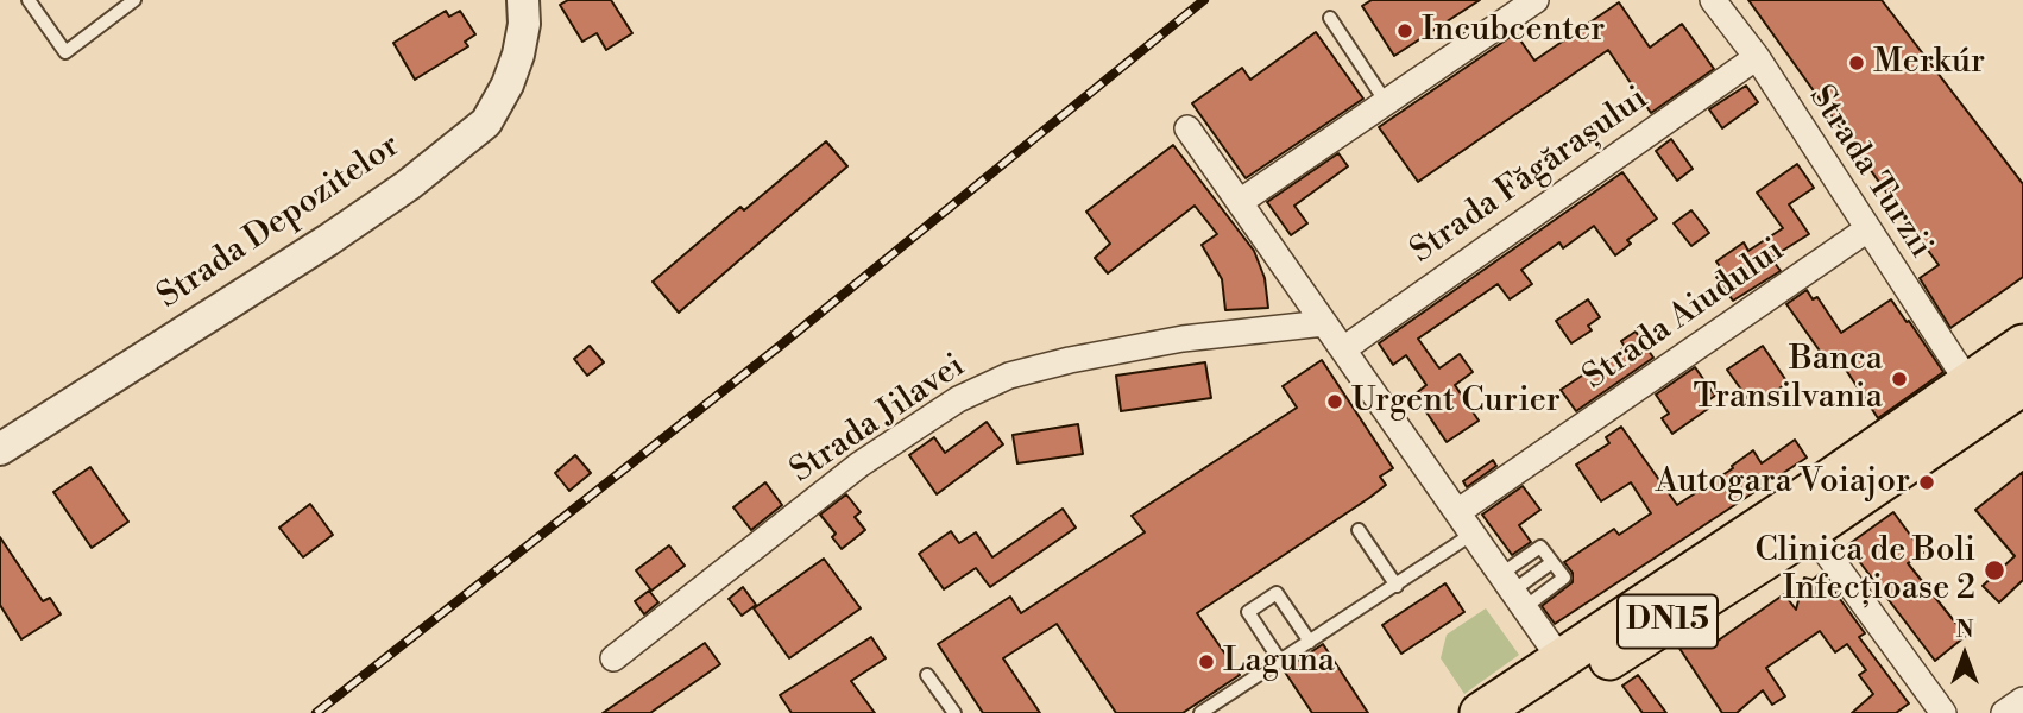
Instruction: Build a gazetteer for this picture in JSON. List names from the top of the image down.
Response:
{
  "streets": {
    "main road": ["DN15"],
    "street": [
      "Strada Turzii",
      "Strada Făgărașului",
      "Strada Depozitelor",
      "Strada Aiudului",
      "Strada Jilavei"
    ]
  },
  "crossings": [
    ["Strada Turzii", "Strada Făgărașului"],
    ["Strada Turzii", "Strada Aiudului"],
    ["Strada Turzii", "DN15"]
  ],
  "places": [
    "Incubcenter",
    "Merkúr",
    "Banca Transilvania",
    "Urgent Curier",
    "Autogara Voiajor",
    "Clinica de Boli Infecțioase 2",
    "Laguna"
  ],
  "north": "top"
}
